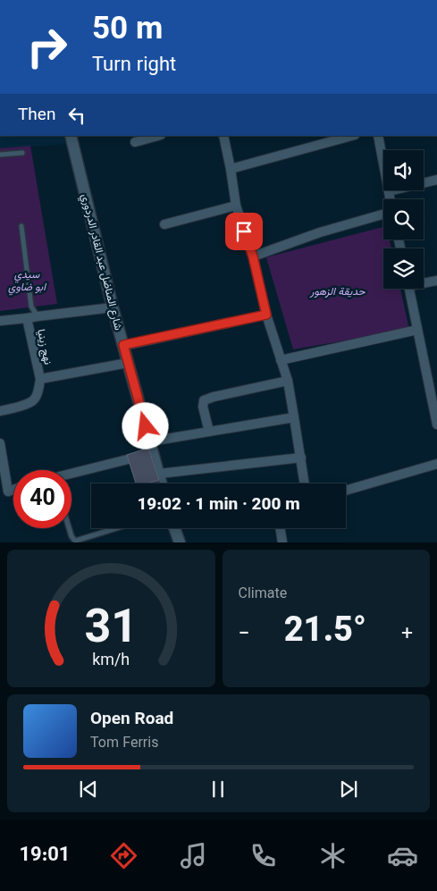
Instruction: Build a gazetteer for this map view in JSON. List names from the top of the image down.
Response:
{
  "streets": {
    "street": ["شارع المناضل عبد القادر الدردوري", "نهج زينيا"]
  },
  "parks": ["سيدي ابو ضاوي", "حديقة الزهور"],
  "page": {
    "turn": ["50 m", "Turn right"],
    "then": "Then",
    "limit": "40",
    "trip": "19:02 · 1 min · 200 m",
    "tile": "Climate",
    "heat": ["−", "21.5°", "+"],
    "song": ["Open Road", "Tom Ferris"],
    "tabs": "19:01",
    "gauge": ["31", "km/h"]
  }
}
